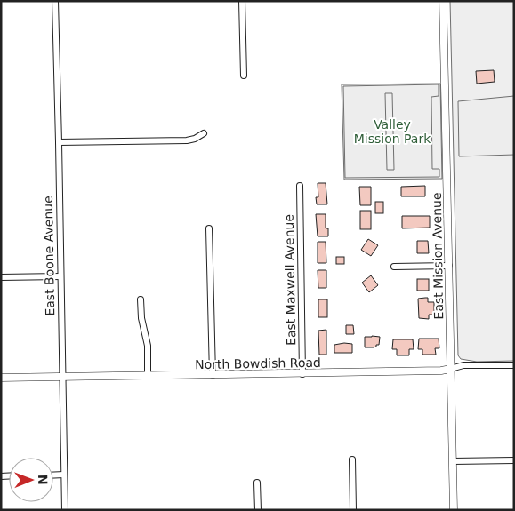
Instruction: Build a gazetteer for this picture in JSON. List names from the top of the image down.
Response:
{
  "streets": {
    "street": [
      "East Boone Avenue",
      "East Mission Avenue",
      "East Maxwell Avenue",
      "North Bowdish Road"
    ]
  },
  "crossings": [
    ["East Boone Avenue", "North Bowdish Road"],
    ["East Mission Avenue", "North Bowdish Road"],
    ["East Maxwell Avenue", "North Bowdish Road"]
  ],
  "parks": ["Valley Mission Park"],
  "north": "right"
}
